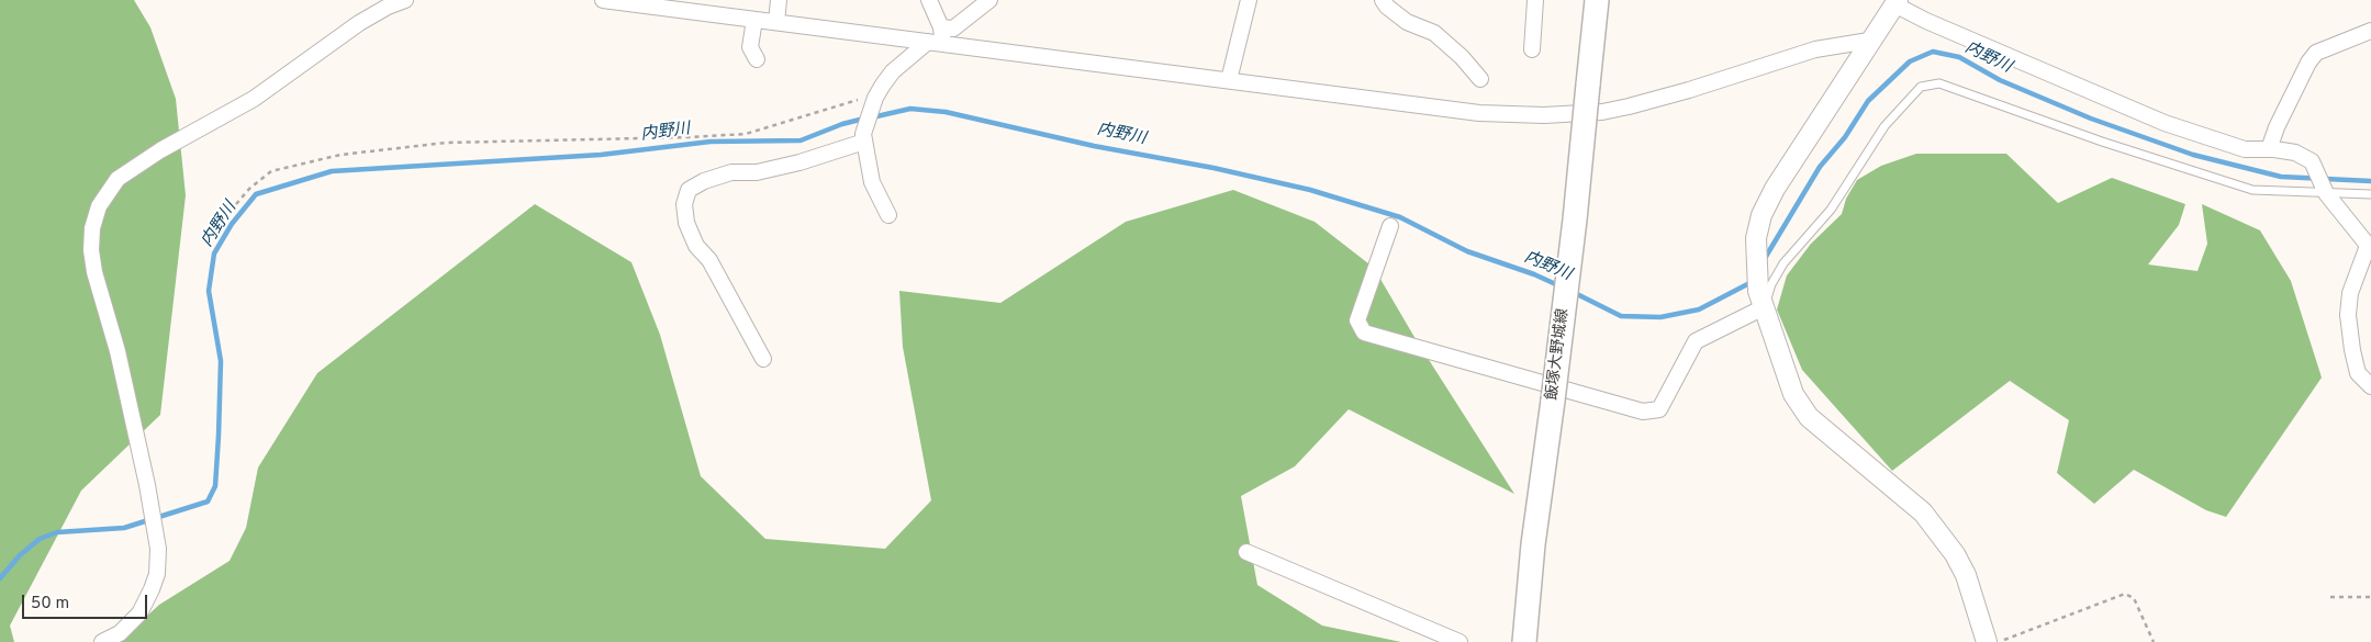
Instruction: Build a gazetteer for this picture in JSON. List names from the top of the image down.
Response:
{
  "streets": {
    "main road": ["飯塚大野城線"]
  },
  "water": ["内野川"],
  "scale_bar": "50 m"
}
